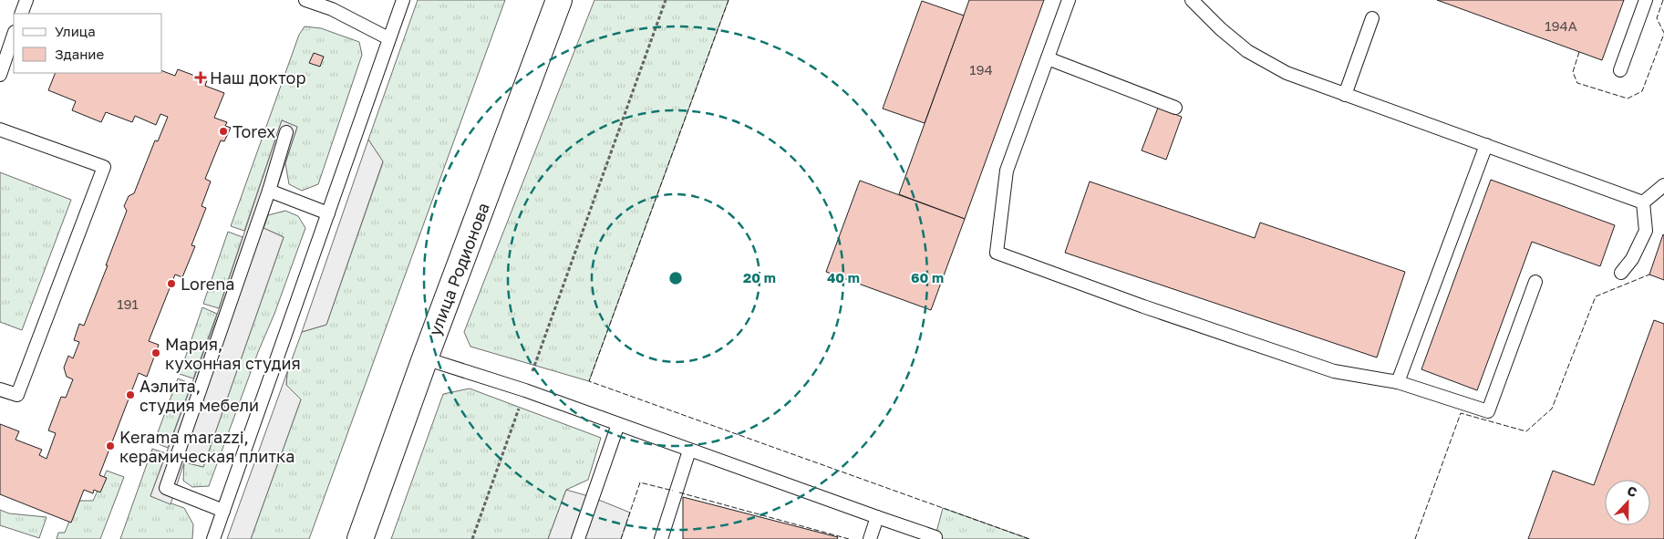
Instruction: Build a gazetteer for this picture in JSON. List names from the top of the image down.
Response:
{
  "streets": {
    "main road": ["улица Родионова"]
  },
  "places": {
    "health": ["Наш доктор"],
    "other": [
      "Torex",
      "Lorena",
      "Мария, кухонная студия",
      "Аэлита, студия мебели",
      "Kerama marazzi, керамическая плитка"
    ]
  },
  "house_numbers": ["194А", "194", "191"],
  "legend": ["Улица", "Здание"],
  "north": "top",
  "rings": ["20 m", "40 m", "60 m"]
}
